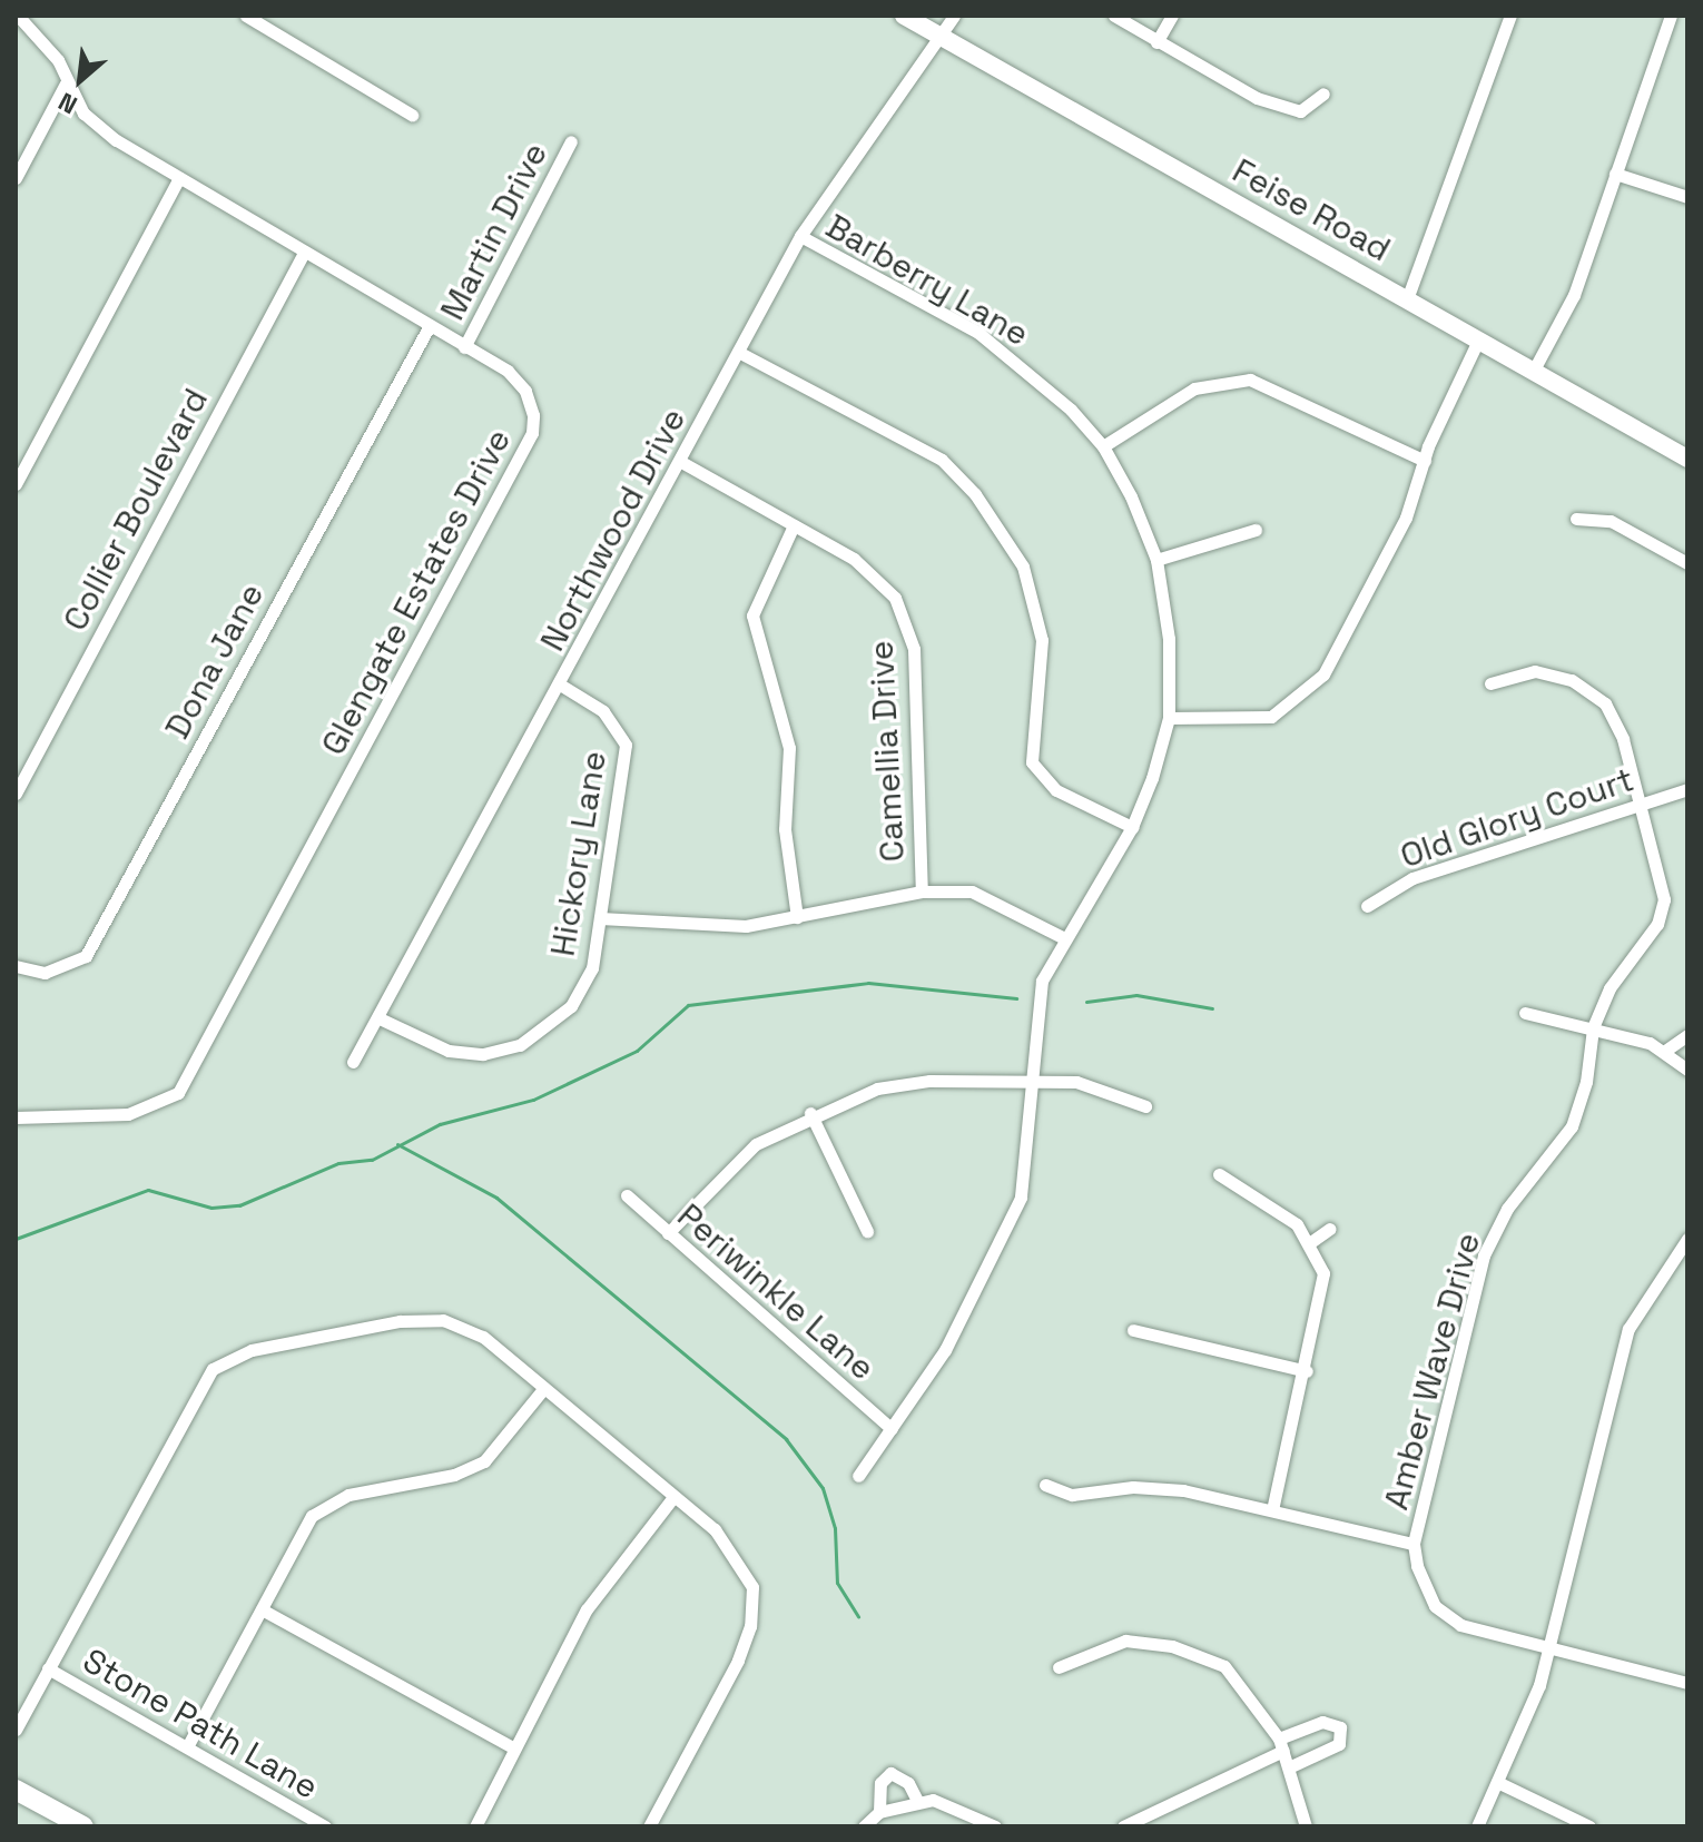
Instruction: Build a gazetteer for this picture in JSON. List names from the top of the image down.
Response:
{
  "streets": {
    "main road": ["Feise Road"],
    "street": [
      "Martin Drive",
      "Barberry Lane",
      "Collier Boulevard",
      "Northwood Drive",
      "Glengate Estates Drive",
      "Dona Jane",
      "Camellia Drive",
      "Old Glory Court",
      "Hickory Lane",
      "Periwinkle Lane",
      "Amber Wave Drive",
      "Stone Path Lane"
    ]
  },
  "crossings": [
    ["Feise Road", "Northwood Drive"],
    ["Martin Drive", "Glengate Estates Drive"],
    ["Barberry Lane", "Northwood Drive"],
    ["Barberry Lane", "Periwinkle Lane"],
    ["Collier Boulevard", "Glengate Estates Drive"],
    ["Northwood Drive", "Camellia Drive"],
    ["Northwood Drive", "Hickory Lane"],
    ["Glengate Estates Drive", "Dona Jane"],
    ["Old Glory Court", "Amber Wave Drive"]
  ],
  "north": "bottom left"
}
